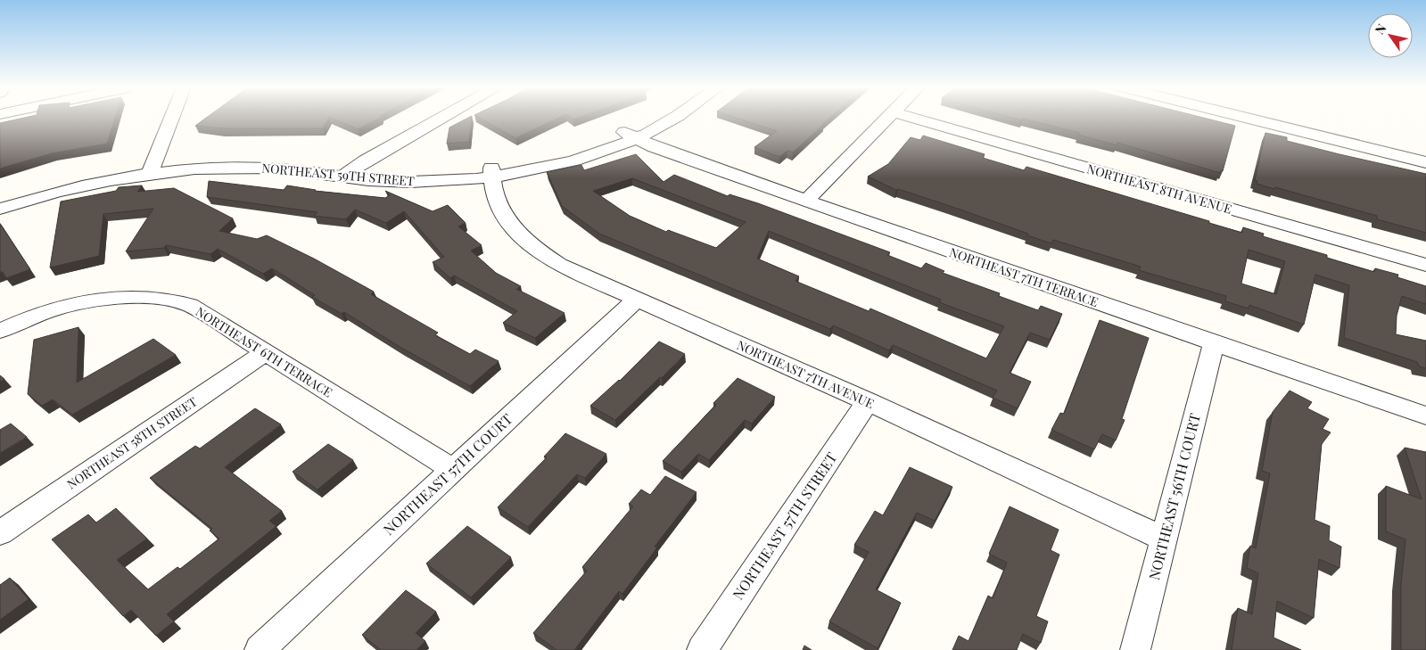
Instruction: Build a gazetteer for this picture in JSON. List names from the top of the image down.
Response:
{
  "streets": {
    "street": [
      "NORTHEAST 59TH STREET",
      "NORTHEAST 8TH AVENUE",
      "NORTHEAST 7TH TERRACE",
      "NORTHEAST 6TH TERRACE",
      "NORTHEAST 7TH AVENUE",
      "NORTHEAST 58TH STREET",
      "NORTHEAST 57TH COURT",
      "NORTHEAST 56TH COURT",
      "NORTHEAST 57TH STREET"
    ]
  },
  "crossings": [
    ["NORTHEAST 59TH STREET", "NORTHEAST 7TH AVENUE"],
    ["NORTHEAST 7TH TERRACE", "NORTHEAST 56TH COURT"],
    ["NORTHEAST 6TH TERRACE", "NORTHEAST 58TH STREET"],
    ["NORTHEAST 6TH TERRACE", "NORTHEAST 57TH COURT"],
    ["NORTHEAST 7TH AVENUE", "NORTHEAST 57TH COURT"],
    ["NORTHEAST 7TH AVENUE", "NORTHEAST 56TH COURT"],
    ["NORTHEAST 7TH AVENUE", "NORTHEAST 57TH STREET"]
  ],
  "north": "top left"
}
